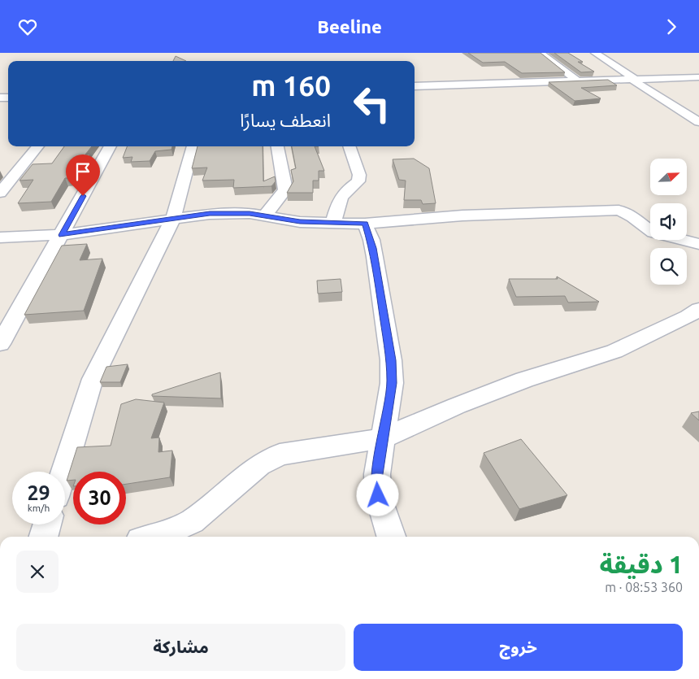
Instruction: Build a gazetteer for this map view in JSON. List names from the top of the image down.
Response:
{
  "north": "top right",
  "page": {
    "header": "Beeline",
    "turn": ["160 m", "انعطف يسارًا"],
    "speed": "29 km/h",
    "limit": "30",
    "heading": ["1 دقيقة", "360 m · 08:53"],
    "buttons": ["خروج", "مشاركة"]
  }
}
